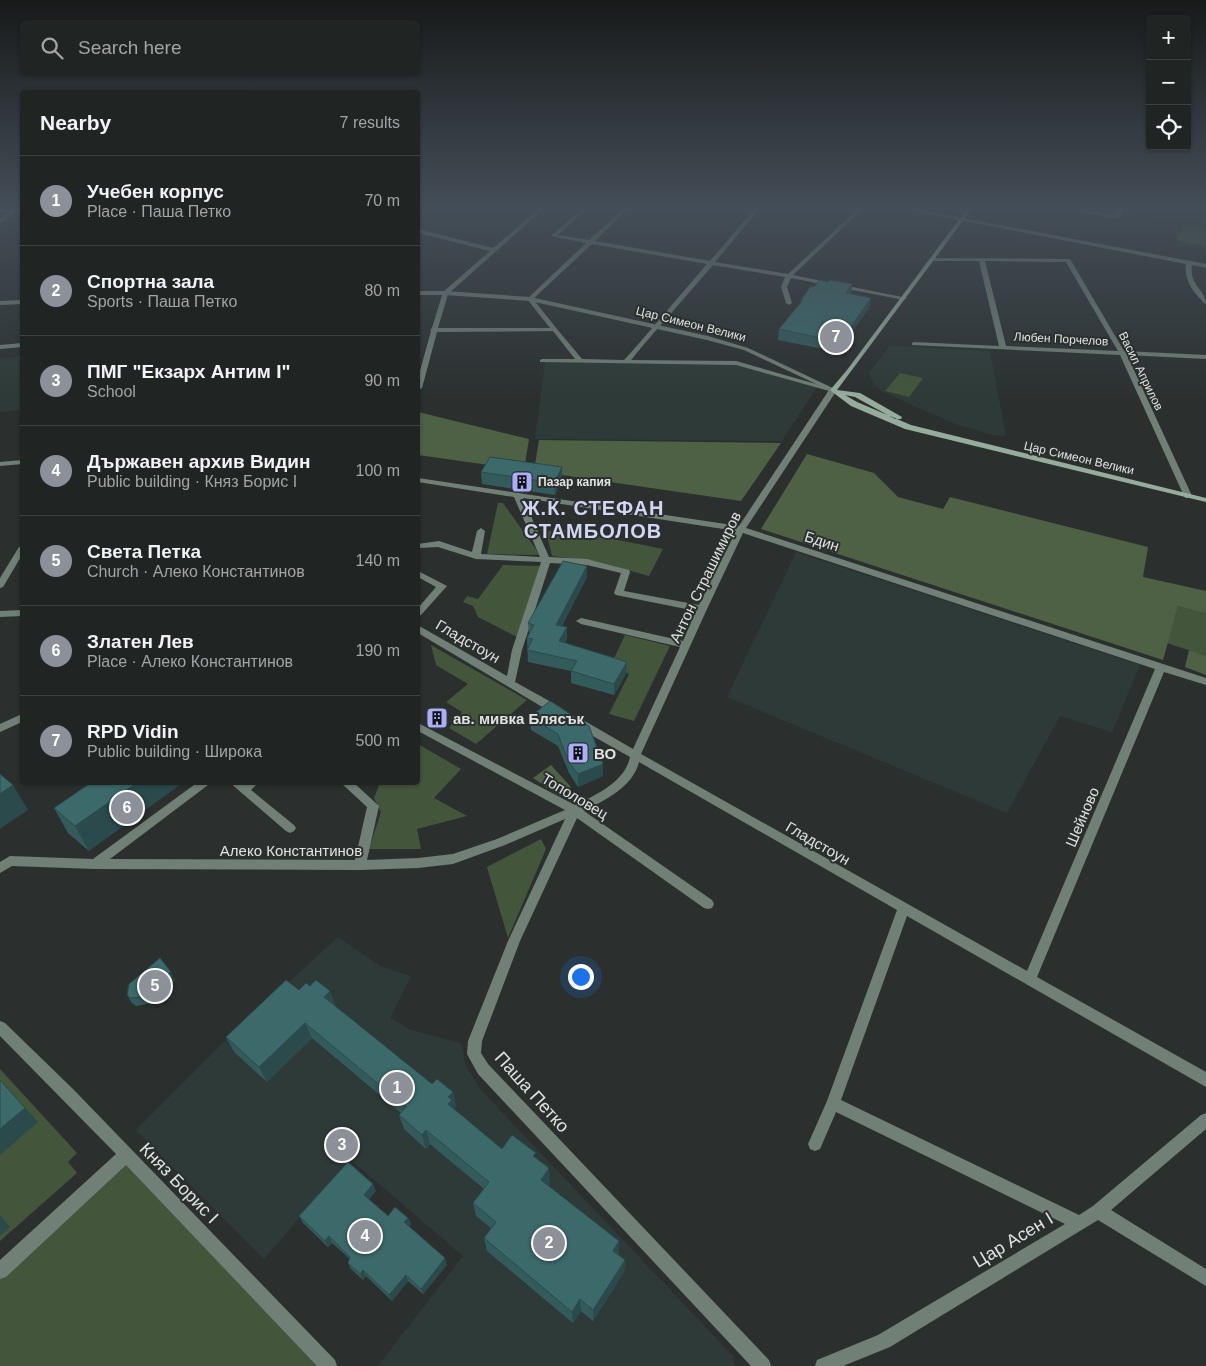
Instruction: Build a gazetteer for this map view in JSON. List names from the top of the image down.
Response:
{
  "streets": {
    "main road": ["Цар Симеон Велики", "Антон Страшимиров"],
    "street": [
      "Любен Порчелов",
      "Васил Априлов",
      "Бдин",
      "Гладстоун",
      "Тополовец",
      "Шейново",
      "Алеко Константинов",
      "Паша Петко",
      "Княз Борис I",
      "Цар Асен I"
    ]
  },
  "crossings": [
    ["Цар Симеон Велики", "Васил Априлов"],
    ["Цар Симеон Велики", "Антон Страшимиров"],
    ["Любен Порчелов", "Васил Априлов"],
    ["Бдин", "Антон Страшимиров"],
    ["Бдин", "Шейново"],
    ["Антон Страшимиров", "Гладстоун"],
    ["Гладстоун", "Шейново"],
    ["Тополовец", "Алеко Константинов"],
    ["Тополовец", "Паша Петко"],
    ["Алеко Константинов", "Паша Петко"]
  ],
  "districts": ["Ж.К. СТЕФАН СТАМБОЛОВ"],
  "places": {
    "building": ["Пазар капия", "ав. мивка Блясък", "ВО"]
  },
  "page": {
    "map_buttons": ["+", "−"],
    "search": "Search here",
    "heading": ["Nearby", "7 results"],
    "list": [
      {
        "mark": "1",
        "name": "Учебен корпус",
        "note": "Place · Паша Петко",
        "value": "70 m"
      },
      {
        "mark": "2",
        "name": "Спортна зала",
        "note": "Sports · Паша Петко",
        "value": "80 m"
      },
      {
        "mark": "3",
        "name": "ПМГ \"Екзарх Антим I\"",
        "note": "School",
        "value": "90 m"
      },
      {
        "mark": "4",
        "name": "Държавен архив Видин",
        "note": "Public building · Княз Борис I",
        "value": "100 m"
      },
      {
        "mark": "5",
        "name": "Света Петка",
        "note": "Church · Алеко Константинов",
        "value": "140 m"
      },
      {
        "mark": "6",
        "name": "Златен Лев",
        "note": "Place · Алеко Константинов",
        "value": "190 m"
      },
      {
        "mark": "7",
        "name": "RPD Vidin",
        "note": "Public building · Широка",
        "value": "500 m"
      }
    ],
    "pins": [
      "7",
      "6",
      "5",
      "1",
      "3",
      "4",
      "2"
    ]
  }
}
